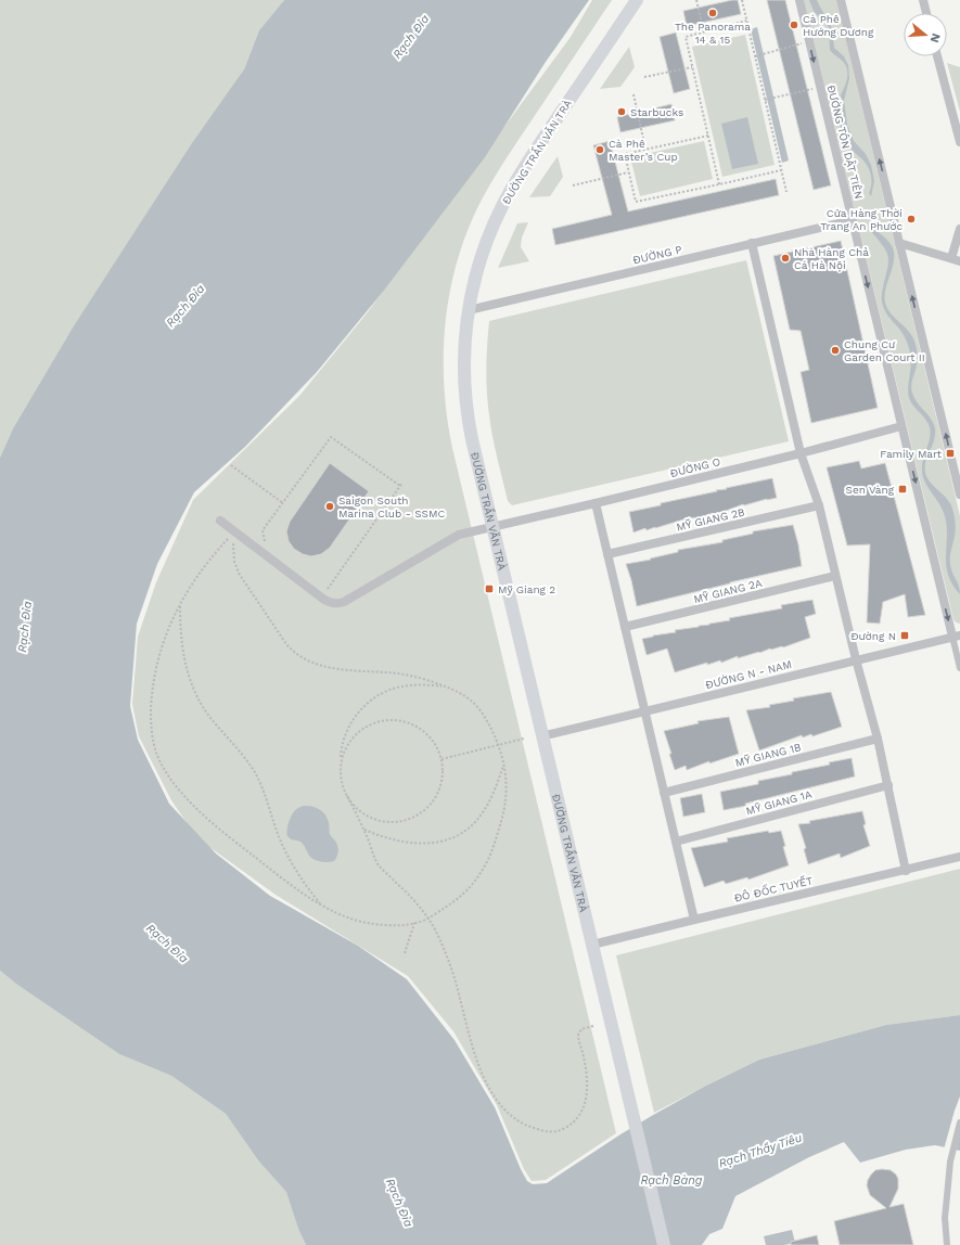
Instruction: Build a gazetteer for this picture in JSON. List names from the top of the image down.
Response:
{
  "streets": {
    "main road": ["ĐƯỜNG TRẦN VĂN TRÀ"],
    "street": [
      "ĐƯỜNG TÔN DẬT TIÊN",
      "ĐƯỜNG P",
      "ĐƯỜNG O",
      "MỸ GIANG 2B",
      "MỸ GIANG 2A",
      "ĐƯỜNG N - NAM",
      "MỸ GIANG 1B",
      "MỸ GIANG 1A",
      "ĐÔ ĐỐC TUYẾT"
    ]
  },
  "crossings": [
    ["ĐƯỜNG TÔN DẬT TIÊN", "ĐƯỜNG P"],
    ["ĐƯỜNG TÔN DẬT TIÊN", "ĐƯỜNG O"],
    ["ĐƯỜNG TÔN DẬT TIÊN", "ĐƯỜNG N - NAM"],
    ["ĐƯỜNG TRẦN VĂN TRÀ", "ĐƯỜNG P"],
    ["ĐƯỜNG TRẦN VĂN TRÀ", "ĐƯỜNG O"],
    ["ĐƯỜNG TRẦN VĂN TRÀ", "ĐƯỜNG N - NAM"],
    ["ĐƯỜNG TRẦN VĂN TRÀ", "ĐÔ ĐỐC TUYẾT"]
  ],
  "water": ["Rạch Đỉa", "Rạch Thầy Tiêu", "Rạch Bàng"],
  "places": {
    "other": [
      "The Panorama 14 & 15",
      "Cà Phê Hướng Dương",
      "Starbucks",
      "Cà Phê Master’s Cup",
      "Cửa Hàng Thời Trang An Phước",
      "Nhà Hàng Chả Cá Hà Nội",
      "Chung Cư Garden Court II",
      "Saigon South Marina Club - SSMC"
    ],
    "transit": [
      "Family Mart",
      "Sen Vàng",
      "Mỹ Giang 2",
      "Đường N"
    ]
  },
  "north": "right"
}
